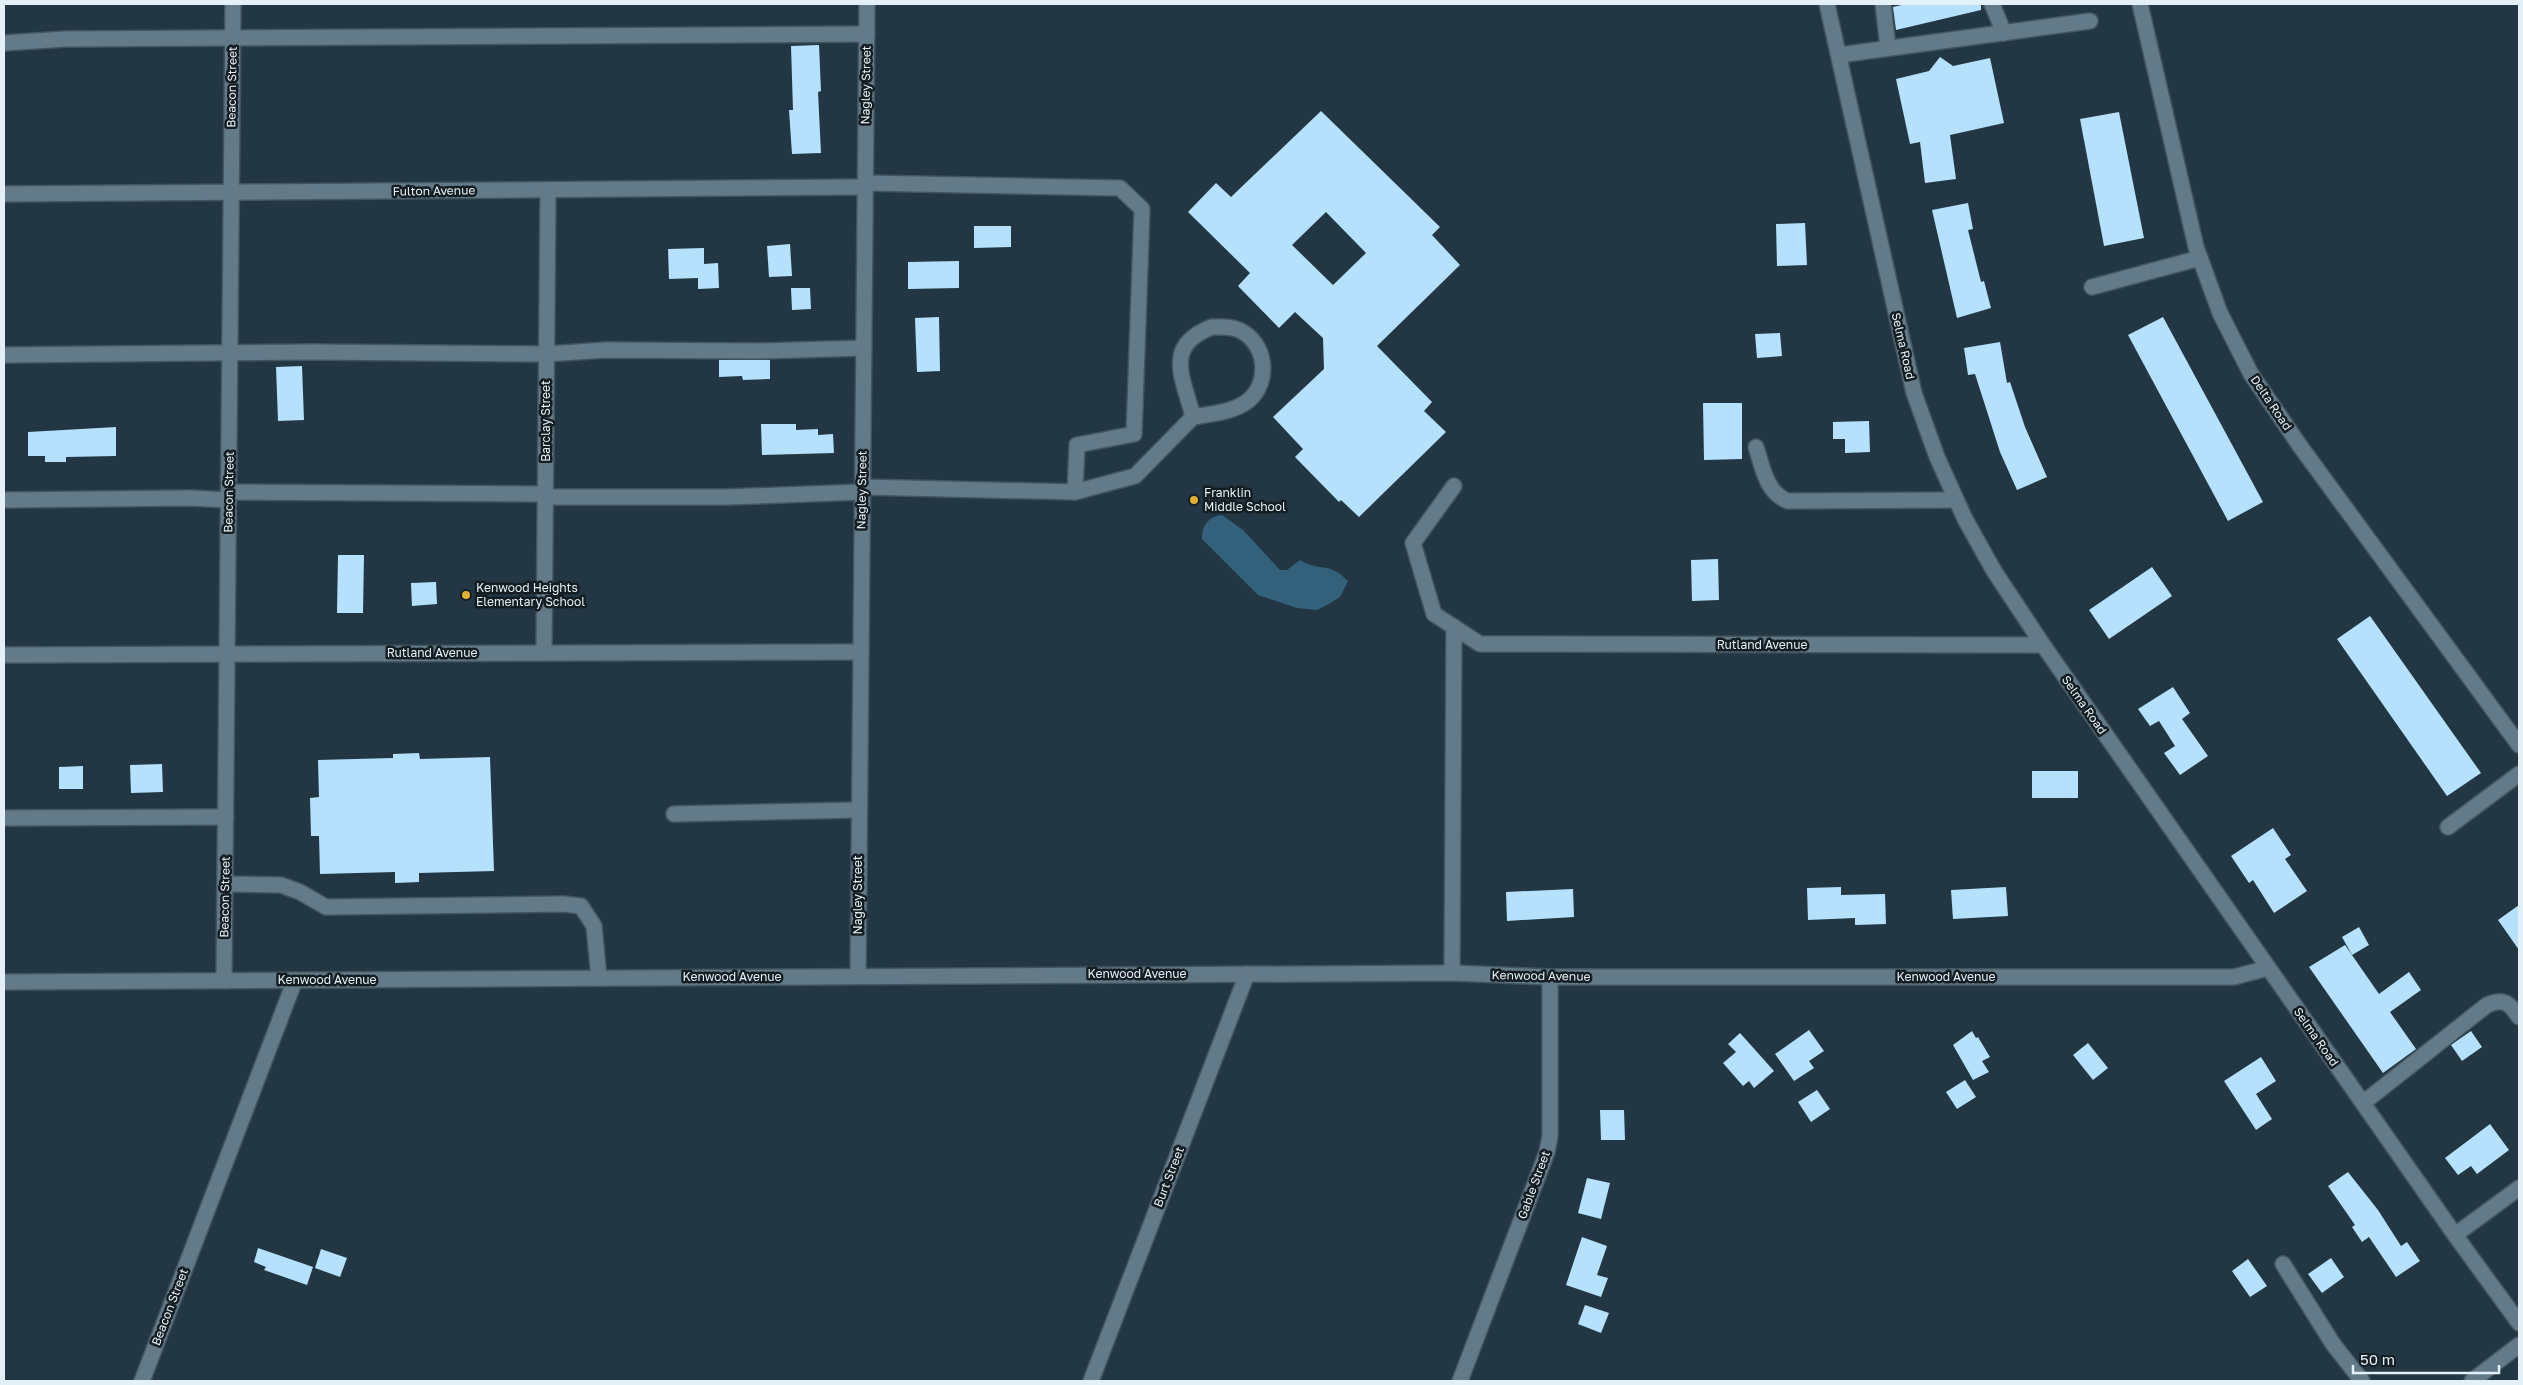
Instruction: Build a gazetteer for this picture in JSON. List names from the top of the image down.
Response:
{
  "streets": {
    "street": [
      "Nagley Street",
      "Beacon Street",
      "Fulton Avenue",
      "Selma Road",
      "Delta Road",
      "Barclay Street",
      "Rutland Avenue",
      "Kenwood Avenue",
      "Burt Street",
      "Gable Street"
    ]
  },
  "crossings": [
    ["Nagley Street", "Fulton Avenue"],
    ["Nagley Street", "Rutland Avenue"],
    ["Nagley Street", "Kenwood Avenue"],
    ["Beacon Street", "Fulton Avenue"],
    ["Beacon Street", "Rutland Avenue"],
    ["Beacon Street", "Kenwood Avenue"],
    ["Fulton Avenue", "Barclay Street"],
    ["Selma Road", "Rutland Avenue"],
    ["Selma Road", "Kenwood Avenue"],
    ["Barclay Street", "Rutland Avenue"],
    ["Kenwood Avenue", "Burt Street"],
    ["Kenwood Avenue", "Gable Street"]
  ],
  "places": ["Franklin Middle School", "Kenwood Heights Elementary School"],
  "scale_bar": "50 m"
}
